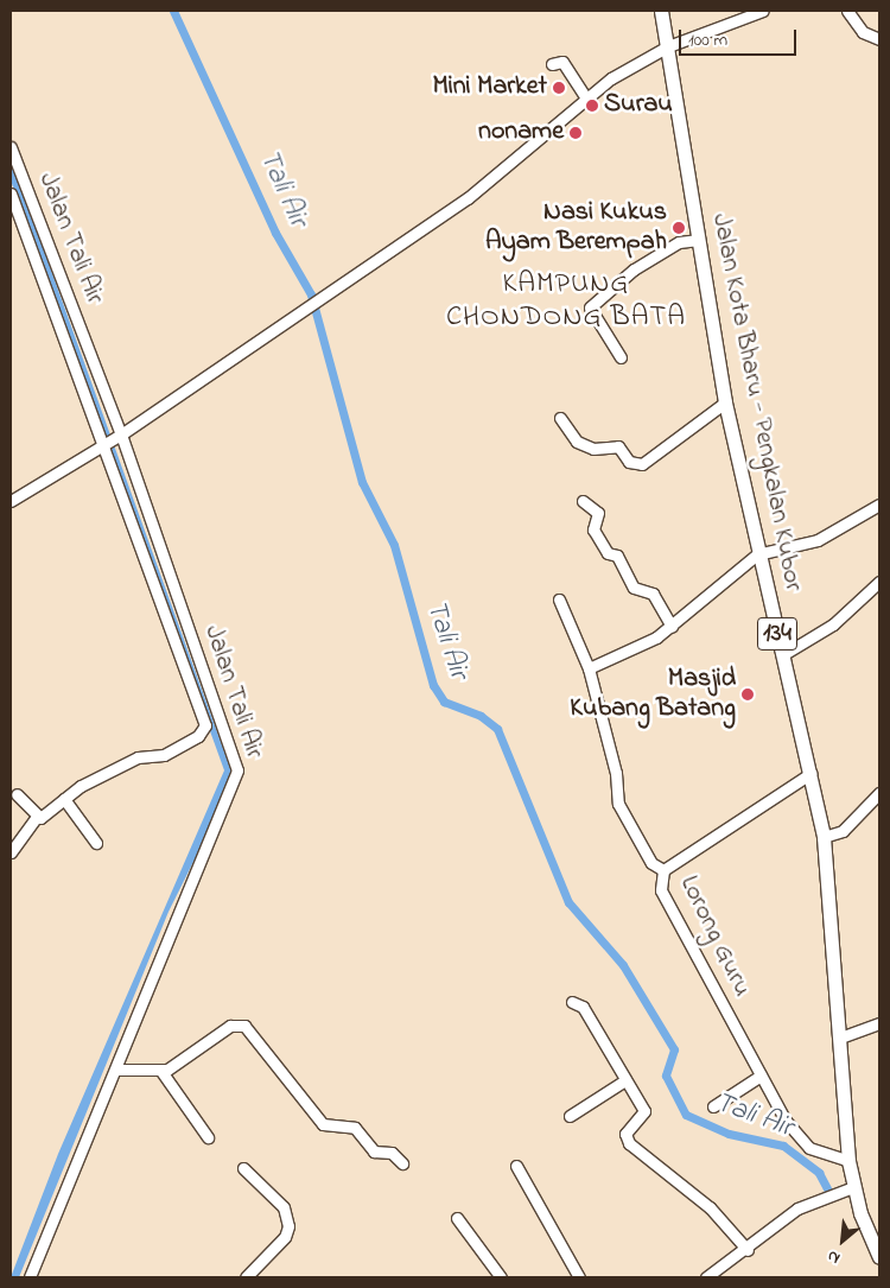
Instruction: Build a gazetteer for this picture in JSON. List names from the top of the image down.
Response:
{
  "streets": {
    "main road": ["Jalan Kota Bharu - Pengkalan Kubor", "134"],
    "street": ["Jalan Tali Air", "Lorong Guru"]
  },
  "crossings": [
    ["Jalan Kota Bharu - Pengkalan Kubor", "Lorong Guru"]
  ],
  "districts": ["KAMPUNG CHONDONG BATA"],
  "water": ["Tali Air"],
  "places": [
    "Mini Market",
    "Surau",
    "noname",
    "Nasi Kukus Ayam Berempah",
    "Masjid Kubang Batang"
  ],
  "scale_bar": "100 m",
  "north": "bottom left"
}
